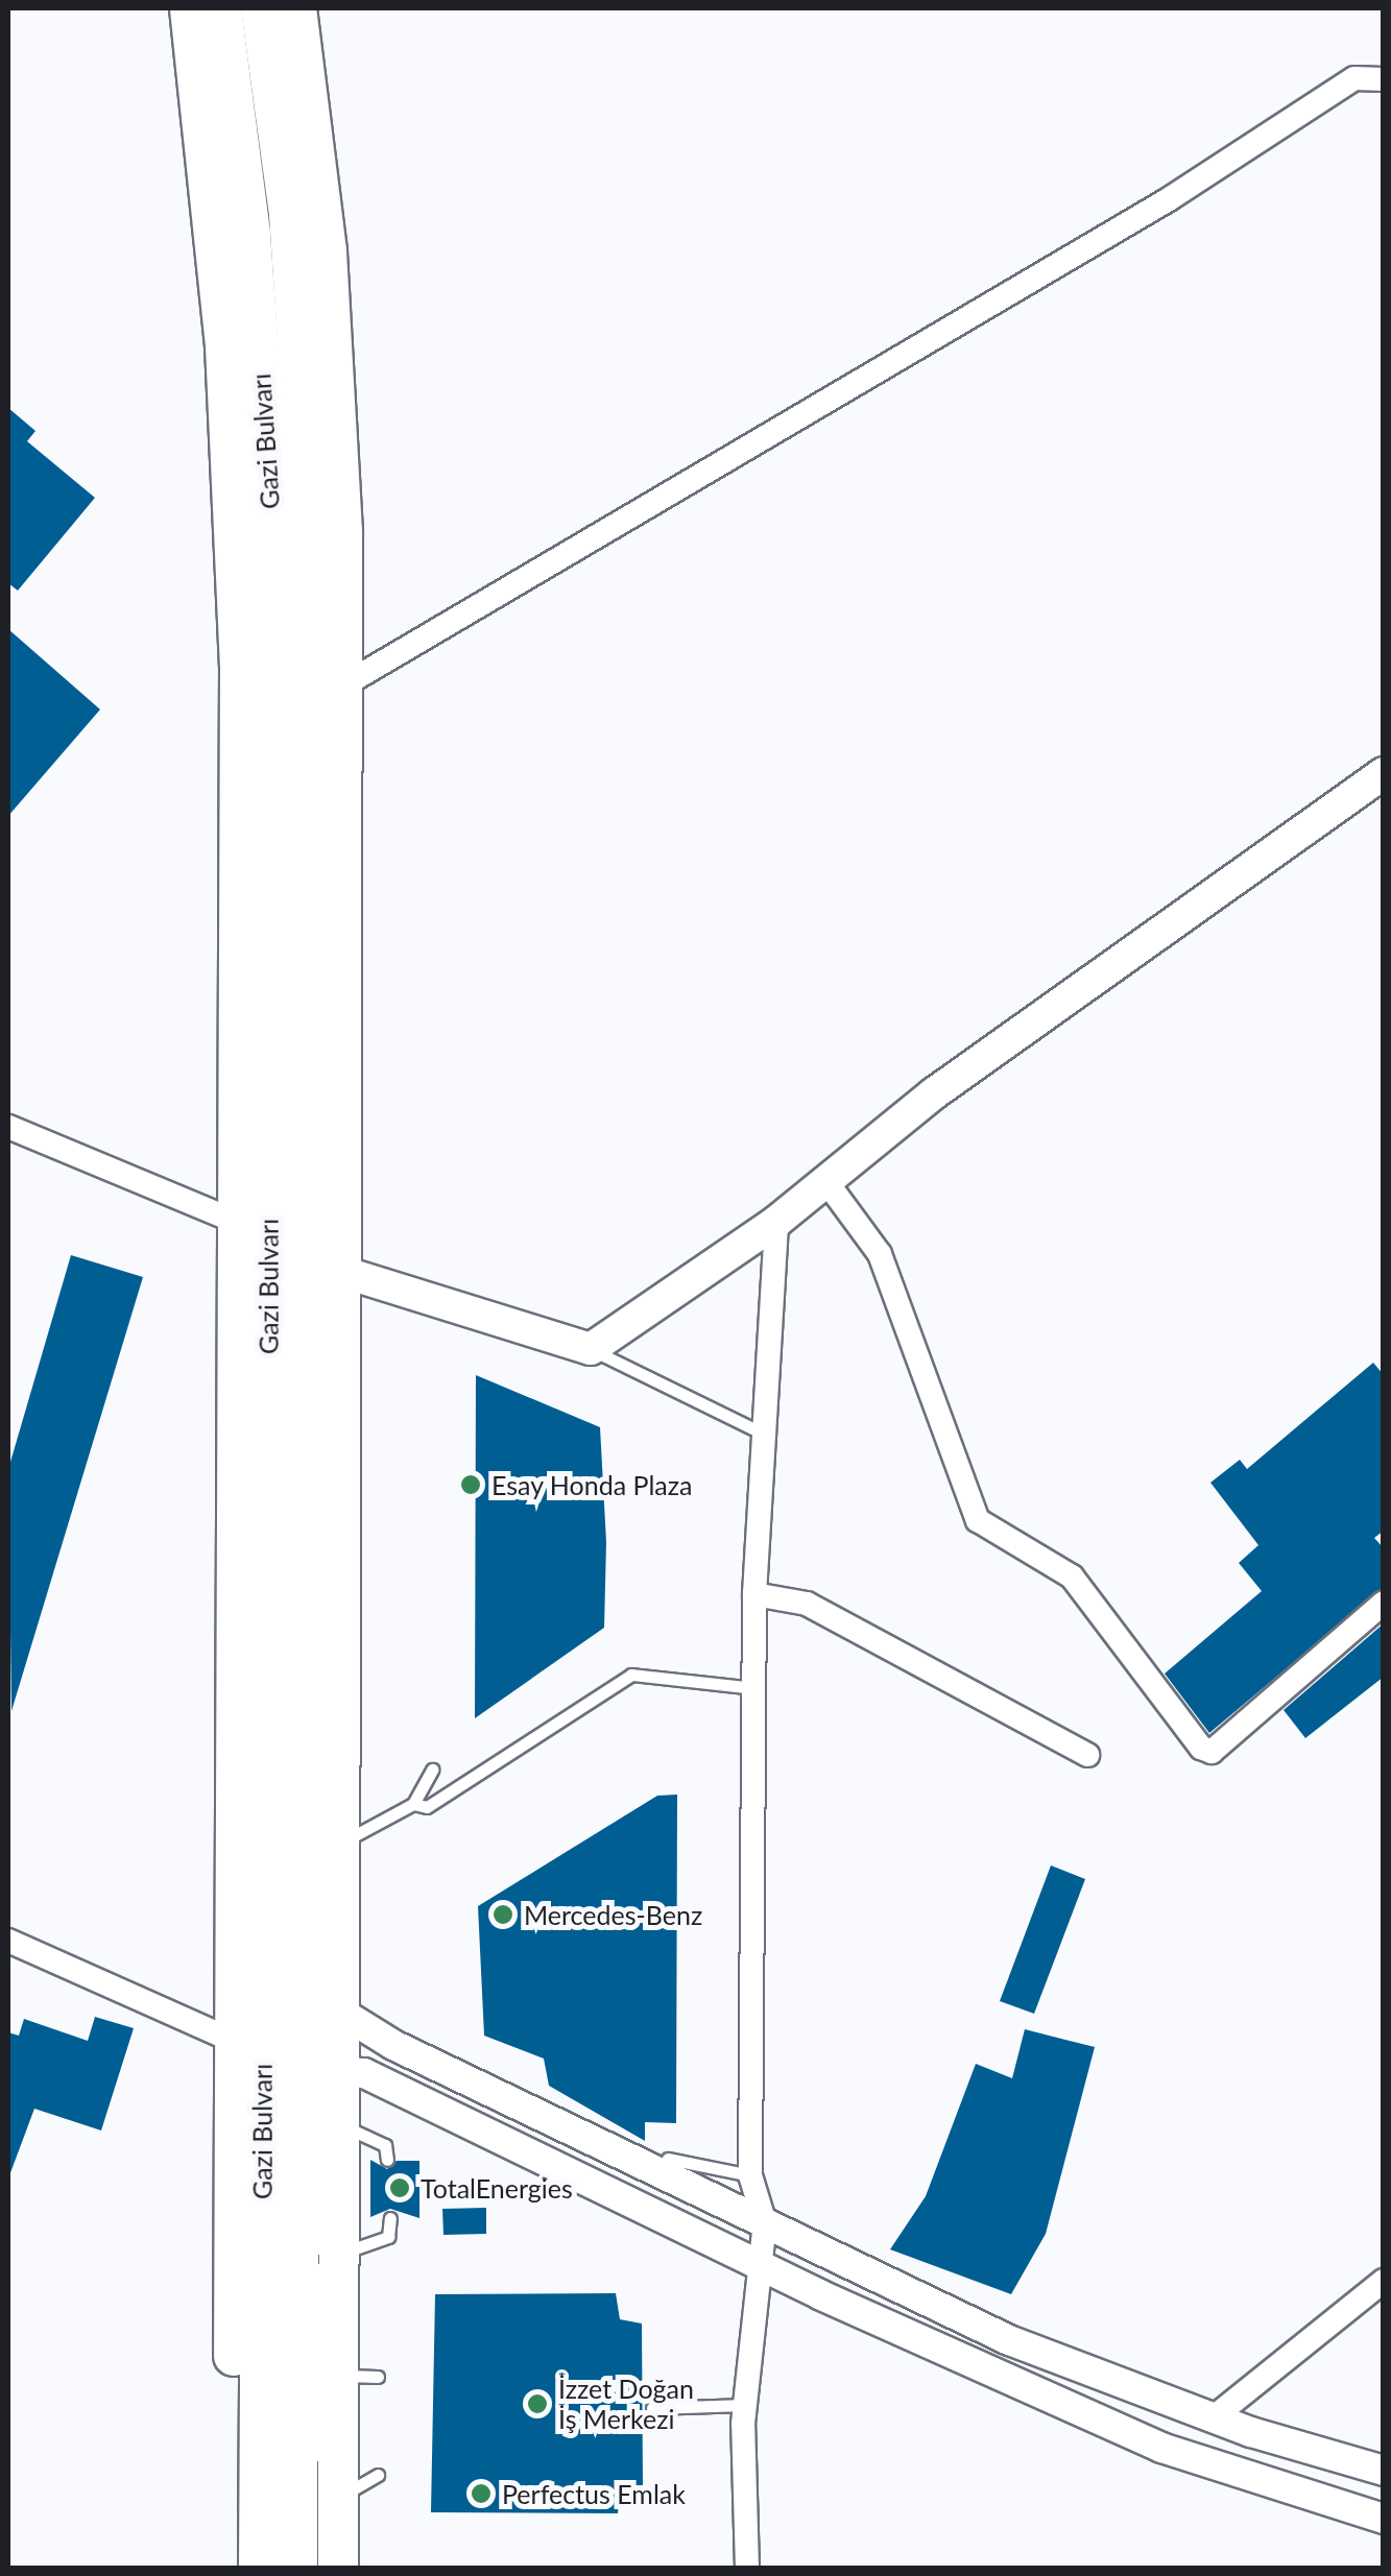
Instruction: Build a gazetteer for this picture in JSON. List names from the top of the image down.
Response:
{
  "streets": {
    "highway": ["Gazi Bulvarı"]
  },
  "places": [
    "Esay Honda Plaza",
    "Mercedes-Benz",
    "TotalEnergies",
    "İzzet Doğan İş Merkezi",
    "Perfectus Emlak"
  ]
}
